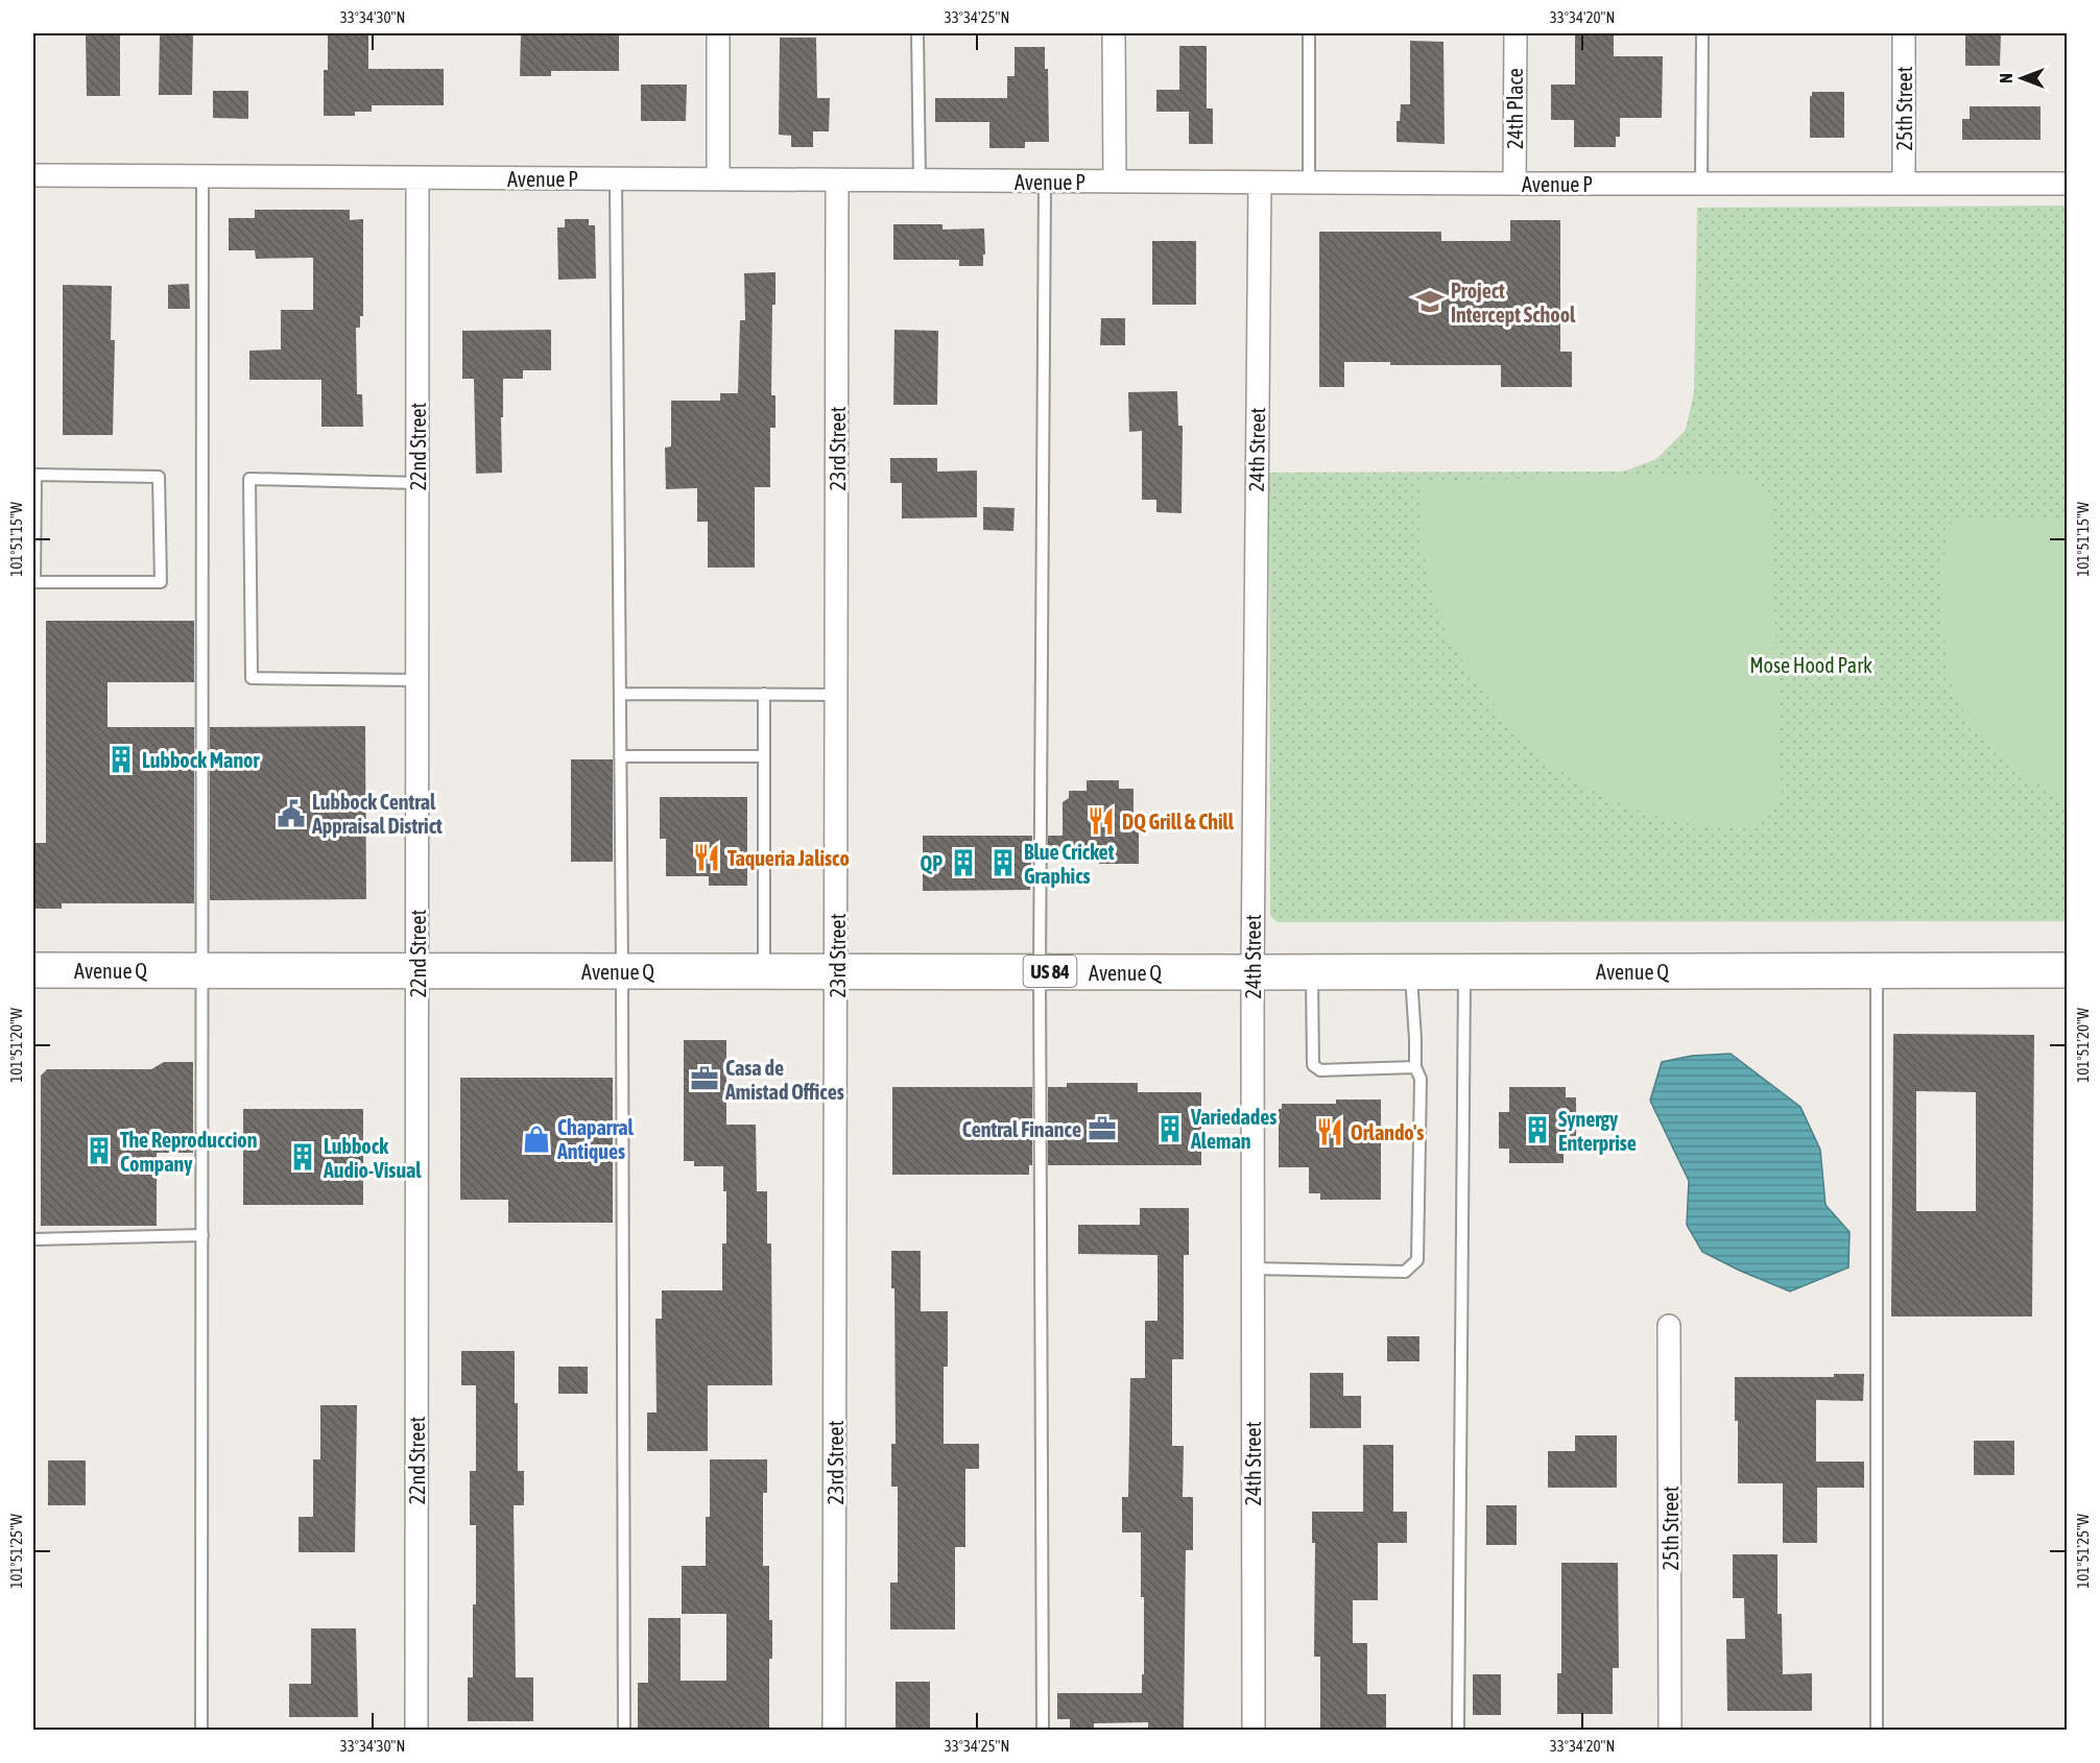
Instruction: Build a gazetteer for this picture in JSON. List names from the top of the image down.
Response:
{
  "streets": {
    "highway": ["Avenue Q", "US 84"],
    "street": [
      "24th Place",
      "25th Street",
      "Avenue P",
      "22nd Street",
      "23rd Street",
      "24th Street"
    ]
  },
  "crossings": [
    ["24th Place", "Avenue P"],
    ["25th Street", "Avenue P"],
    ["Avenue P", "22nd Street"],
    ["Avenue P", "23rd Street"],
    ["Avenue P", "24th Street"],
    ["22nd Street", "Avenue Q"],
    ["23rd Street", "Avenue Q"],
    ["24th Street", "Avenue Q"]
  ],
  "parks": ["Mose Hood Park"],
  "places": {
    "school or university": ["Project Intercept School"],
    "building": [
      "Lubbock Manor",
      "QP",
      "Blue Cricket Graphics",
      "Variedades Aleman",
      "Synergy Enterprise",
      "The Reproduccion Company",
      "Lubbock Audio-Visual"
    ],
    "public building": ["Lubbock Central Appraisal District"],
    "restaurant": ["DQ Grill & Chill", "Taqueria Jalisco", "Orlando's"],
    "office": ["Casa de Amistad Offices", "Central Finance"],
    "shop": ["Chaparral Antiques"]
  },
  "north": "left",
  "coordinates": [
    "33°34'30\"N",
    "33°34'25\"N",
    "33°34'20\"N",
    "101°51'15\"W",
    "101°51'20\"W",
    "101°51'25\"W"
  ]
}
